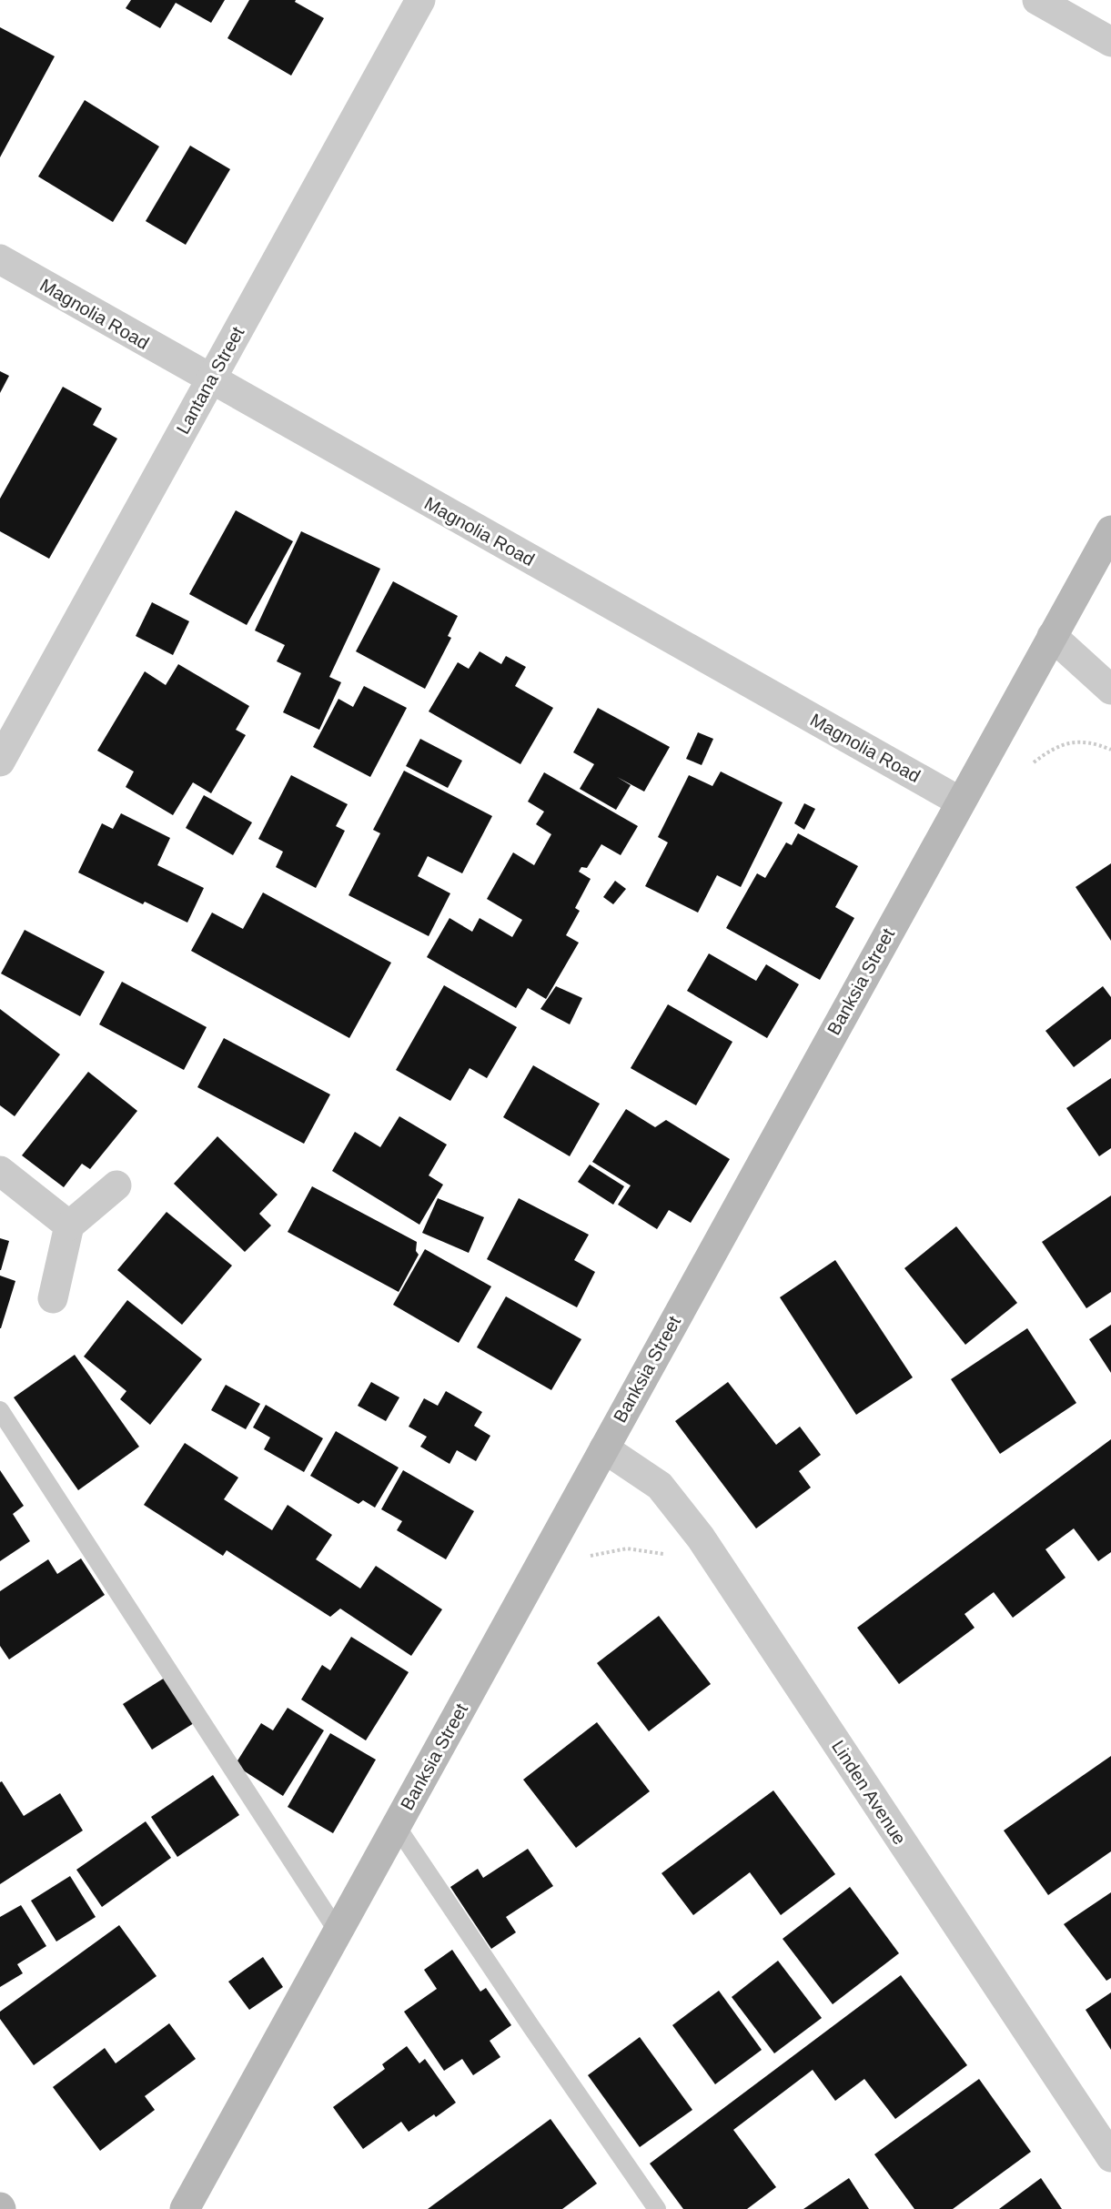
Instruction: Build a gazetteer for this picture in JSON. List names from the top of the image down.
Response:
{
  "streets": {
    "street": [
      "Magnolia Road",
      "Lantana Street",
      "Banksia Street",
      "Linden Avenue"
    ]
  },
  "crossings": [
    ["Magnolia Road", "Lantana Street"],
    ["Magnolia Road", "Banksia Street"],
    ["Banksia Street", "Linden Avenue"]
  ]
}
